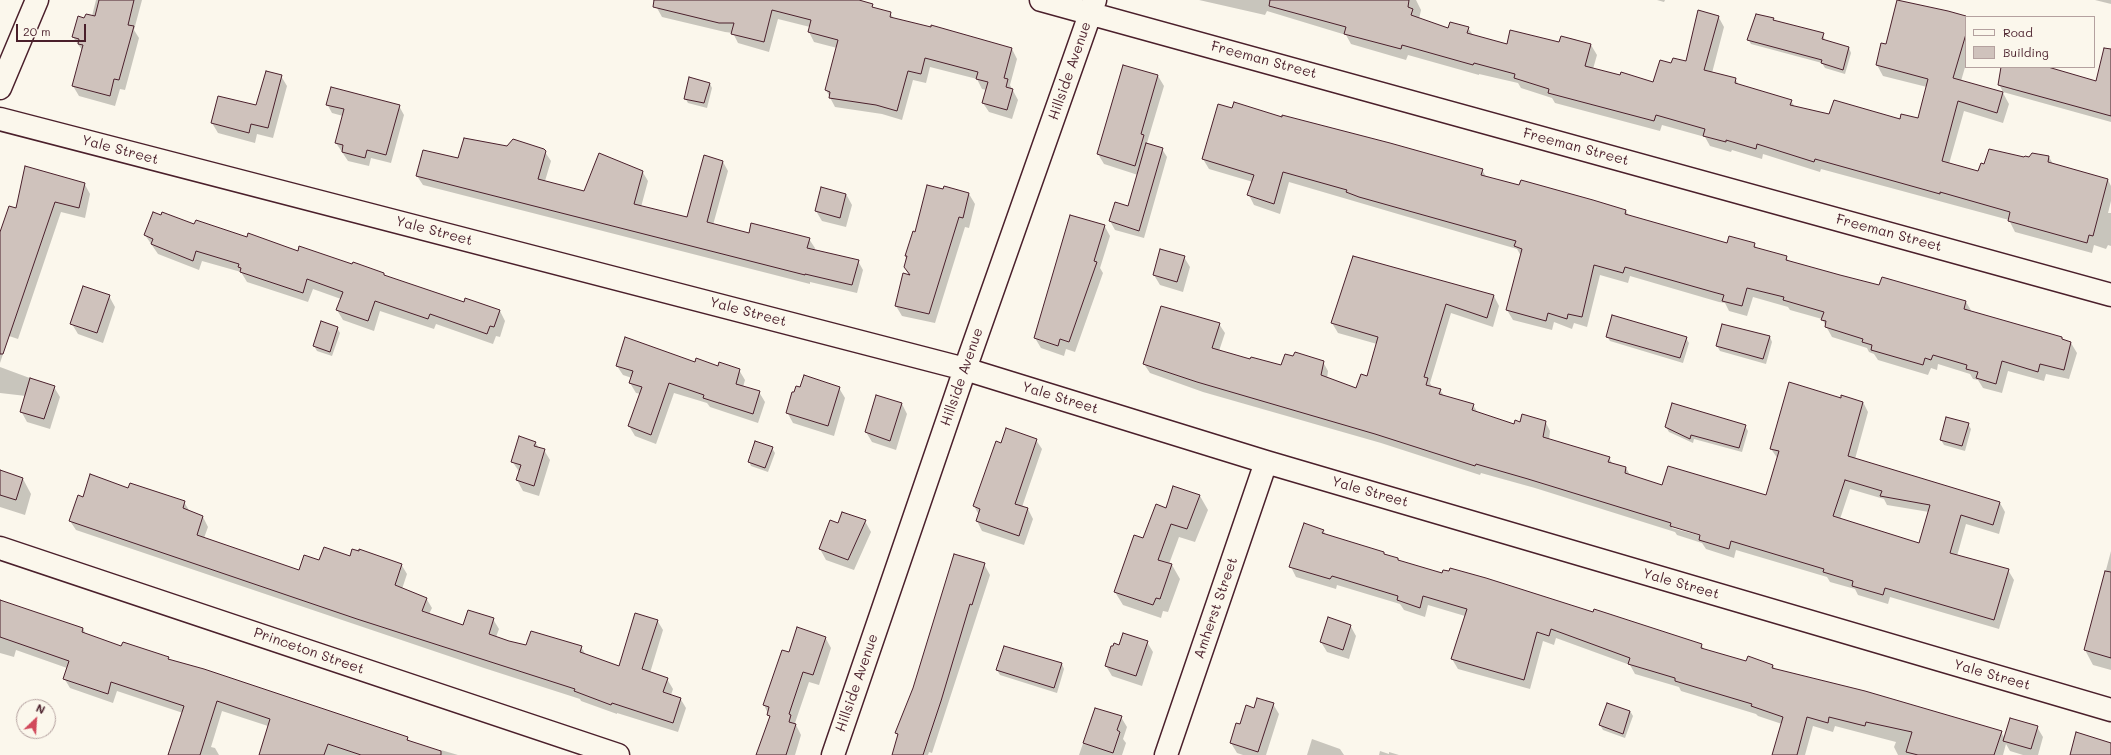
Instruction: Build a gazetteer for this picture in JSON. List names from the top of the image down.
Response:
{
  "streets": {
    "street": [
      "Freeman Street",
      "Hillside Avenue",
      "Yale Street",
      "Amherst Street",
      "Princeton Street"
    ]
  },
  "crossings": [
    ["Freeman Street", "Hillside Avenue"],
    ["Hillside Avenue", "Yale Street"],
    ["Yale Street", "Amherst Street"]
  ],
  "legend": ["Road", "Building"],
  "scale_bar": "20 m",
  "north": "top right"
}
